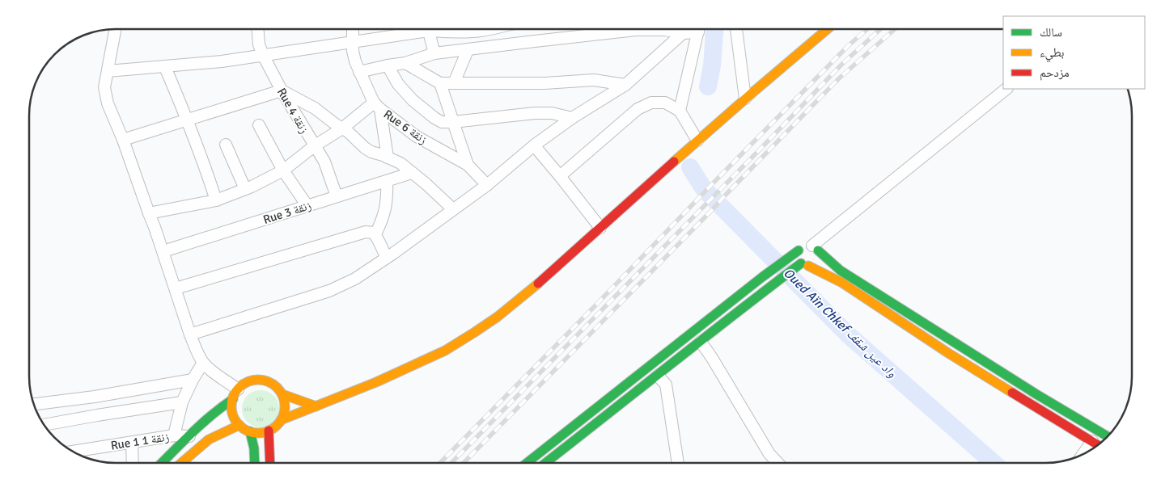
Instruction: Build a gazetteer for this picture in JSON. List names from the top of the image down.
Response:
{
  "streets": {
    "street": [
      "Rue 4 زنقة",
      "Rue 6 زنقة",
      "Rue 3 زنقة",
      "Rue 1 زنقة 1"
    ]
  },
  "crossings": [
    ["Rue 4 زنقة", "Rue 3 زنقة"]
  ],
  "water": ["Oued Aïn Chkef واد عين شقف"],
  "legend": ["سالك", "بطيء", "مزدحم"]
}
